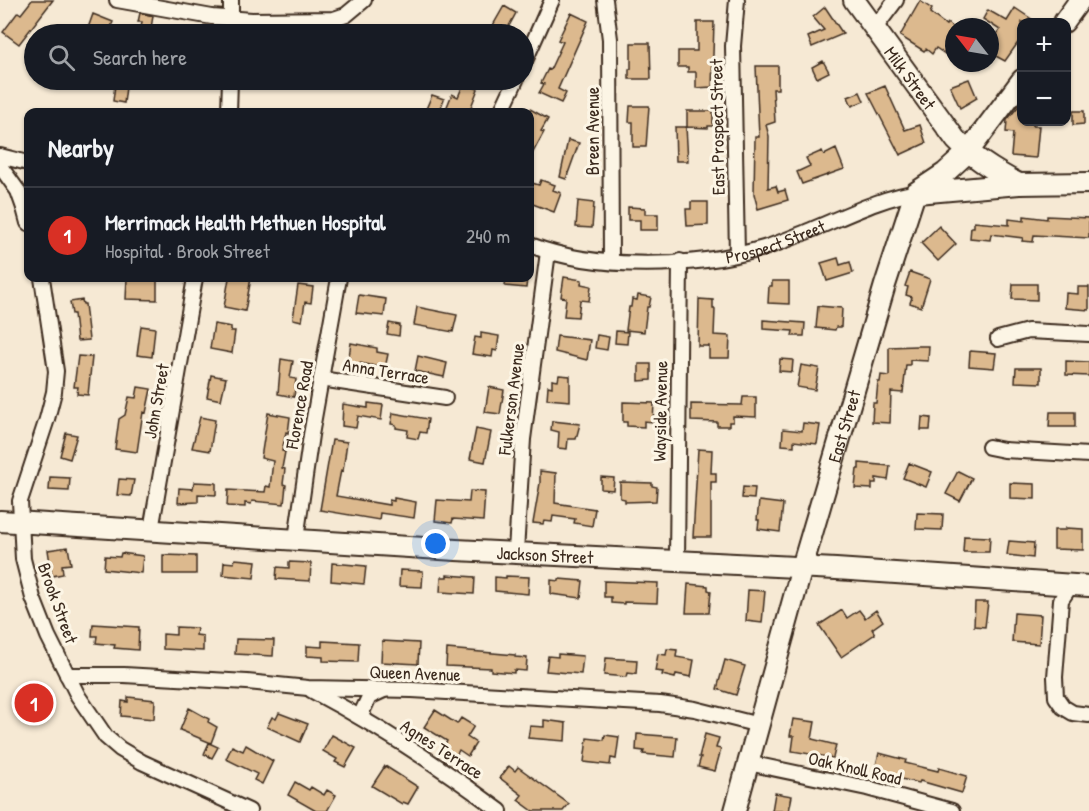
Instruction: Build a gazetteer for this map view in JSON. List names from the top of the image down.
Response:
{
  "streets": {
    "main road": [
      "Milk Street",
      "Prospect Street",
      "East Street",
      "Jackson Street"
    ],
    "street": [
      "East Prospect Street",
      "Breen Avenue",
      "Anna Terrace",
      "Fulkerson Avenue",
      "John Street",
      "Florence Road",
      "Wayside Avenue",
      "Brook Street",
      "Queen Avenue",
      "Agnes Terrace",
      "Oak Knoll Road"
    ]
  },
  "crossings": [
    ["East Prospect Street", "Prospect Street"],
    ["Breen Avenue", "Prospect Street"],
    ["Prospect Street", "Fulkerson Avenue"],
    ["Prospect Street", "Wayside Avenue"],
    ["Prospect Street", "East Street"],
    ["Anna Terrace", "Florence Road"],
    ["Fulkerson Avenue", "Jackson Street"],
    ["John Street", "Jackson Street"],
    ["Florence Road", "Jackson Street"],
    ["Wayside Avenue", "Jackson Street"],
    ["East Street", "Jackson Street"],
    ["East Street", "Queen Avenue"],
    ["East Street", "Oak Knoll Road"],
    ["Jackson Street", "Brook Street"],
    ["Brook Street", "Queen Avenue"],
    ["Queen Avenue", "Agnes Terrace"]
  ],
  "north": "top left",
  "page": {
    "map_buttons": ["+", "−"],
    "search": "Search here",
    "heading": "Nearby",
    "list": [
      {
        "mark": "1",
        "name": "Merrimack Health Methuen Hospital",
        "note": "Hospital · Brook Street",
        "value": "240 m"
      }
    ],
    "pins": "1"
  }
}
